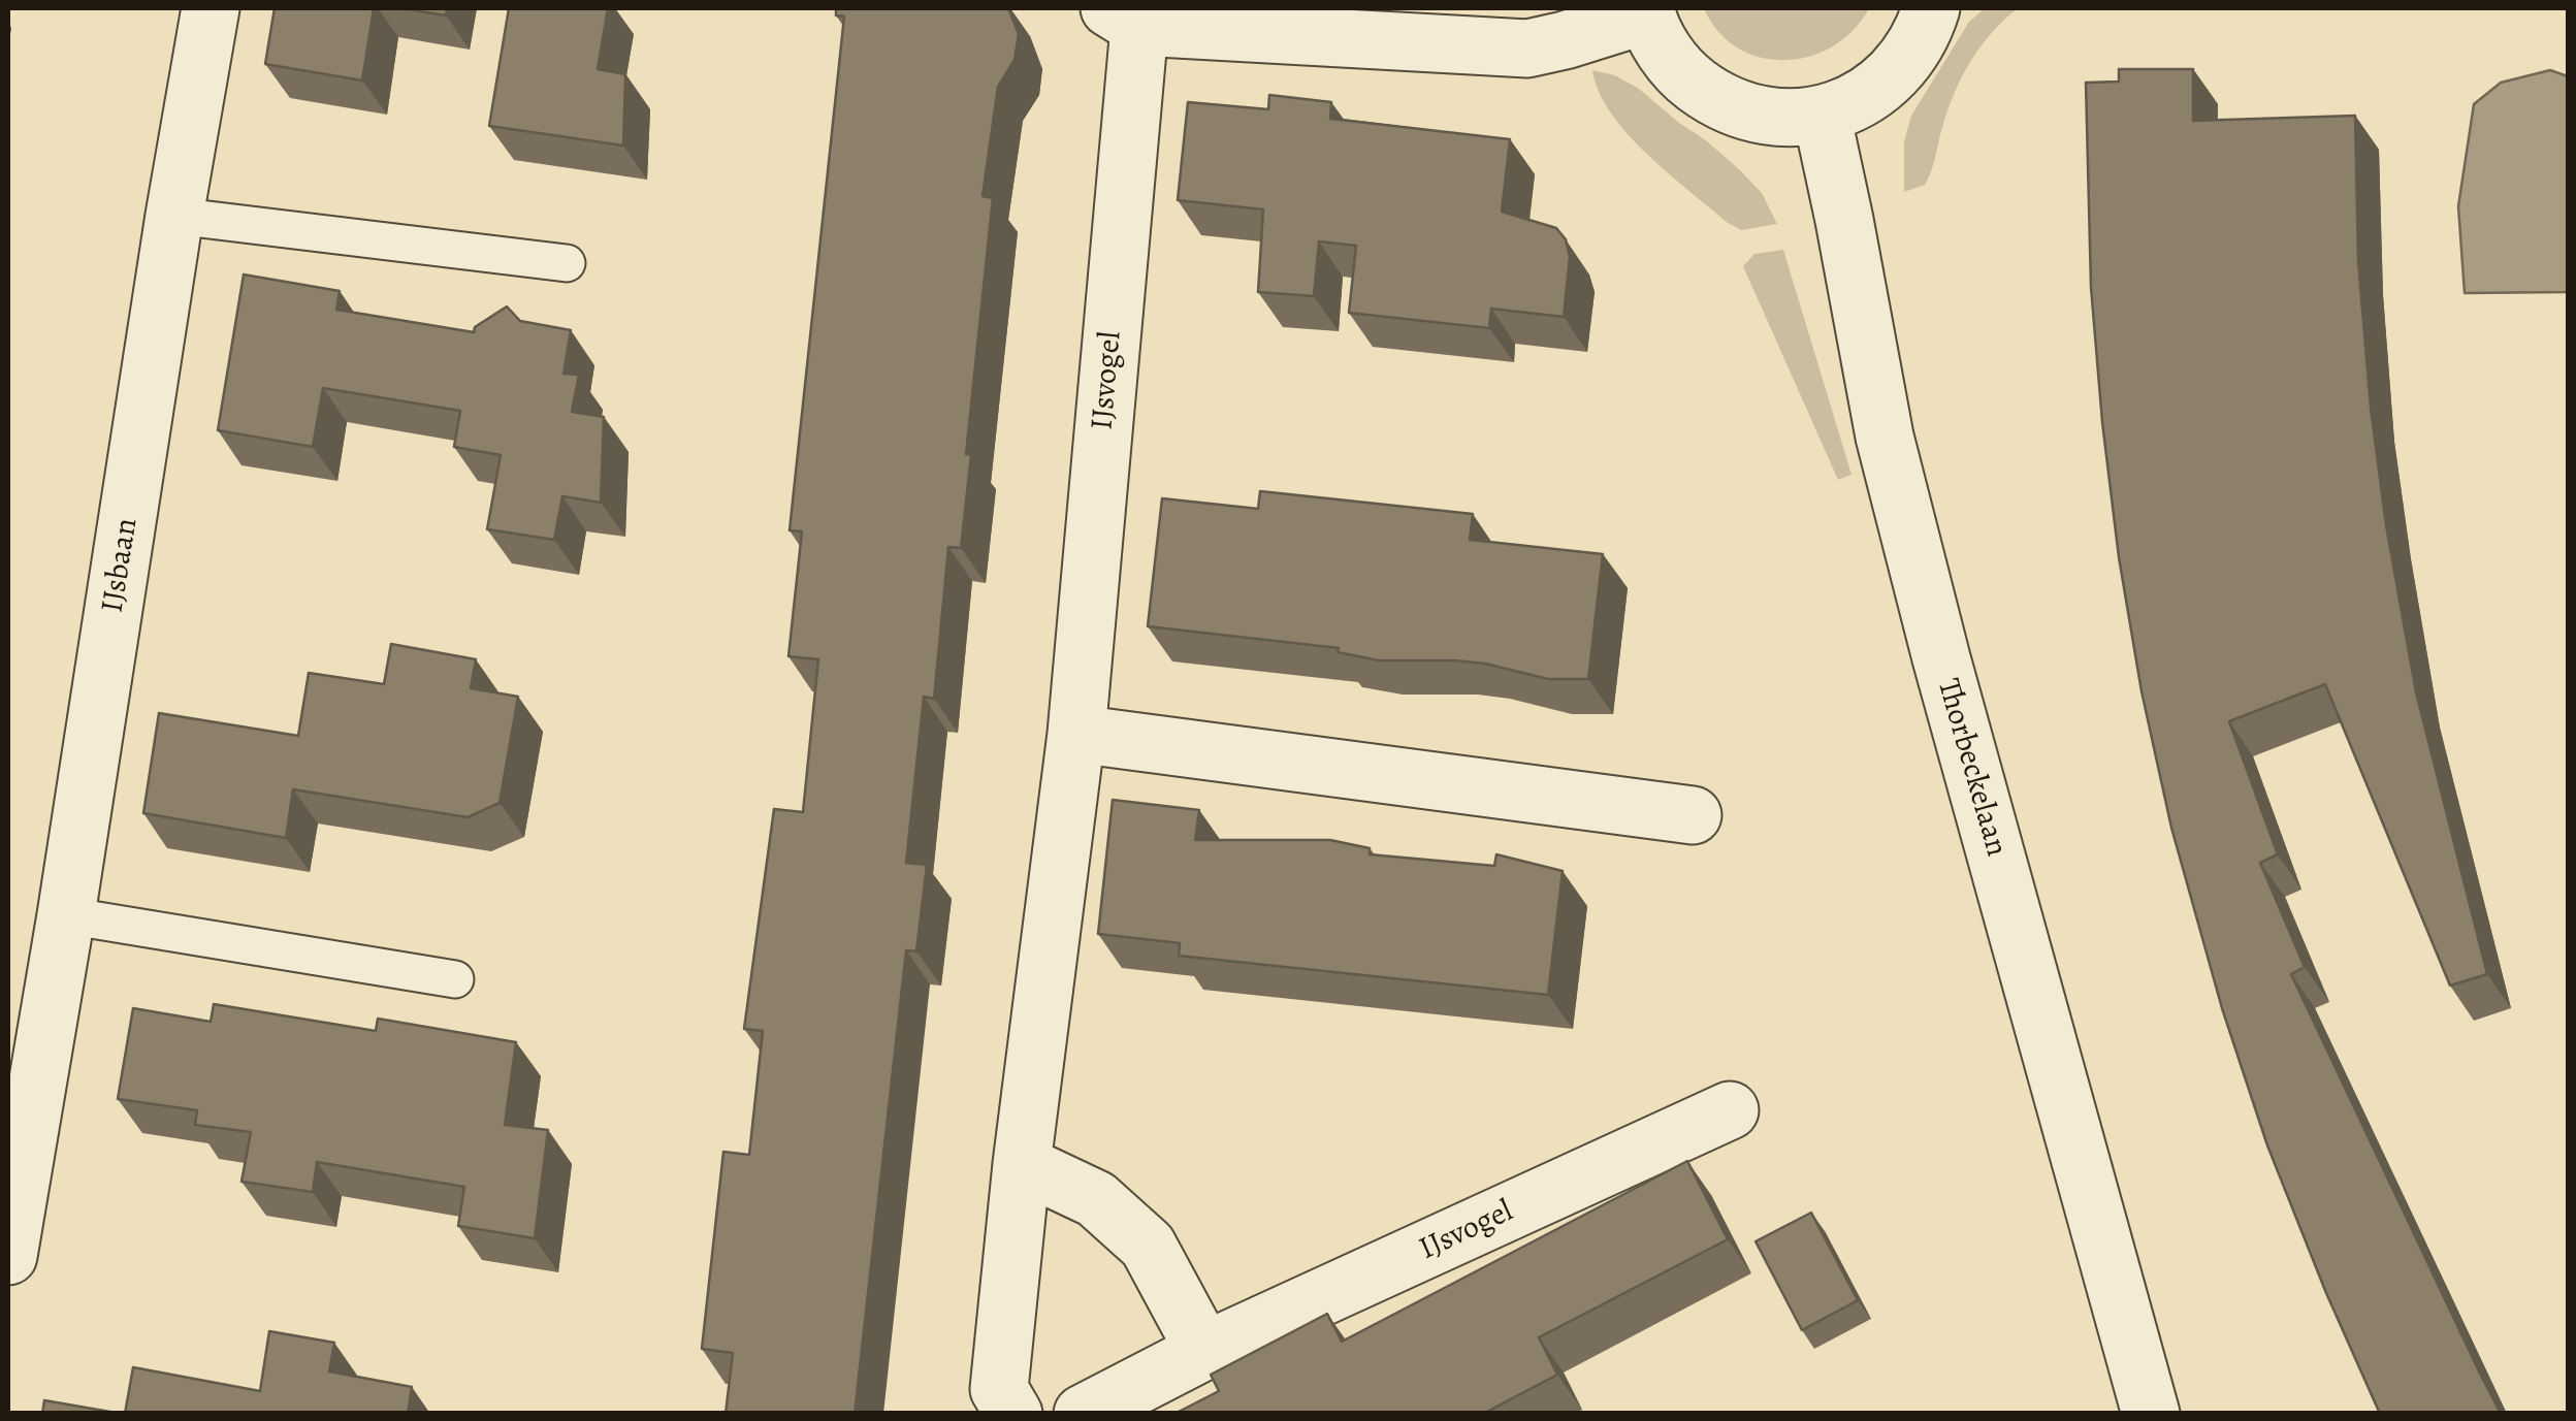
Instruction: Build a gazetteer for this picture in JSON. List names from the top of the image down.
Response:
{
  "streets": {
    "street": ["IJsvogel", "IJsbaan", "Thorbeckelaan"]
  }
}
